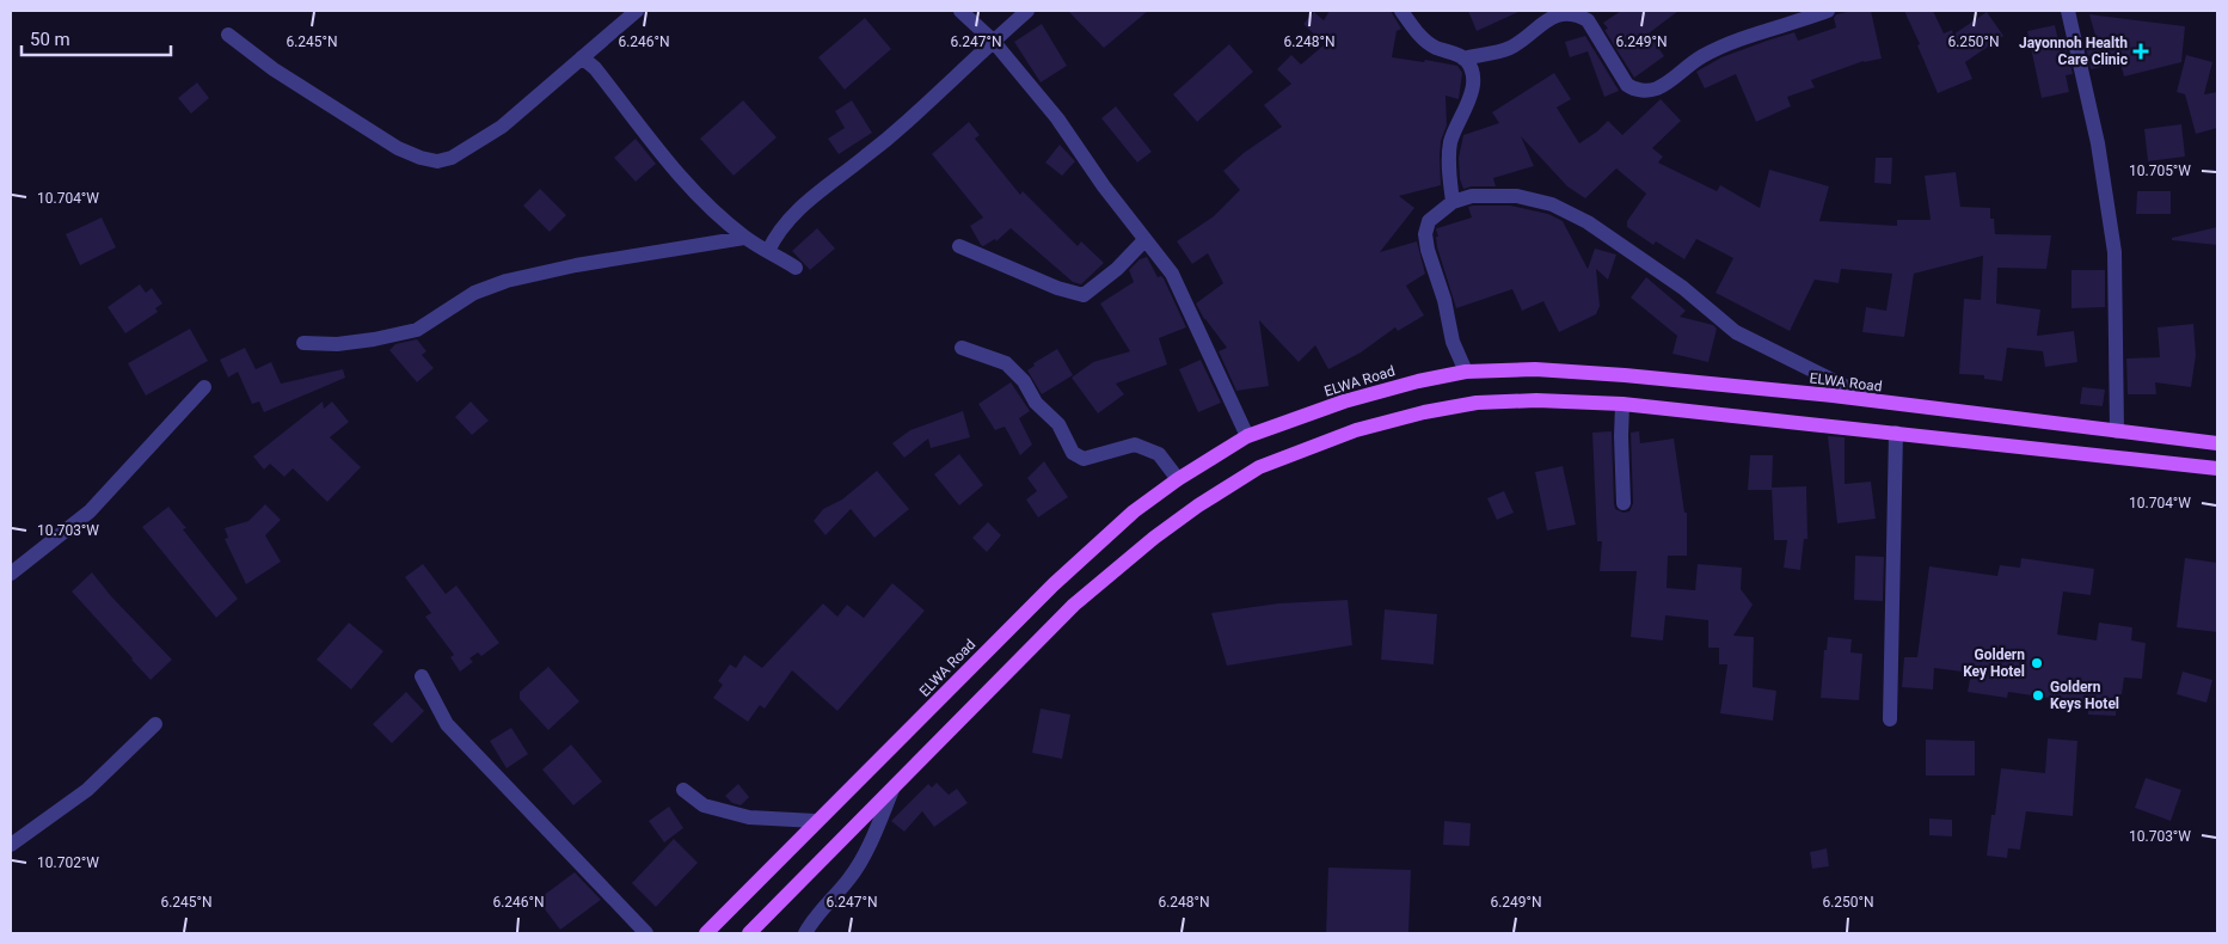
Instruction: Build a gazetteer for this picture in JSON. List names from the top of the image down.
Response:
{
  "streets": {
    "main road": ["ELWA Road"]
  },
  "places": {
    "health": ["Jayonnoh Health Care Clinic"],
    "other": ["Goldern Key Hotel", "Goldern Keys Hotel"]
  },
  "scale_bar": "50 m",
  "coordinates": [
    "6.245°N",
    "6.246°N",
    "6.247°N",
    "6.248°N",
    "6.249°N",
    "6.250°N",
    "10.705°W",
    "10.704°W",
    "10.703°W",
    "10.702°W"
  ]
}
